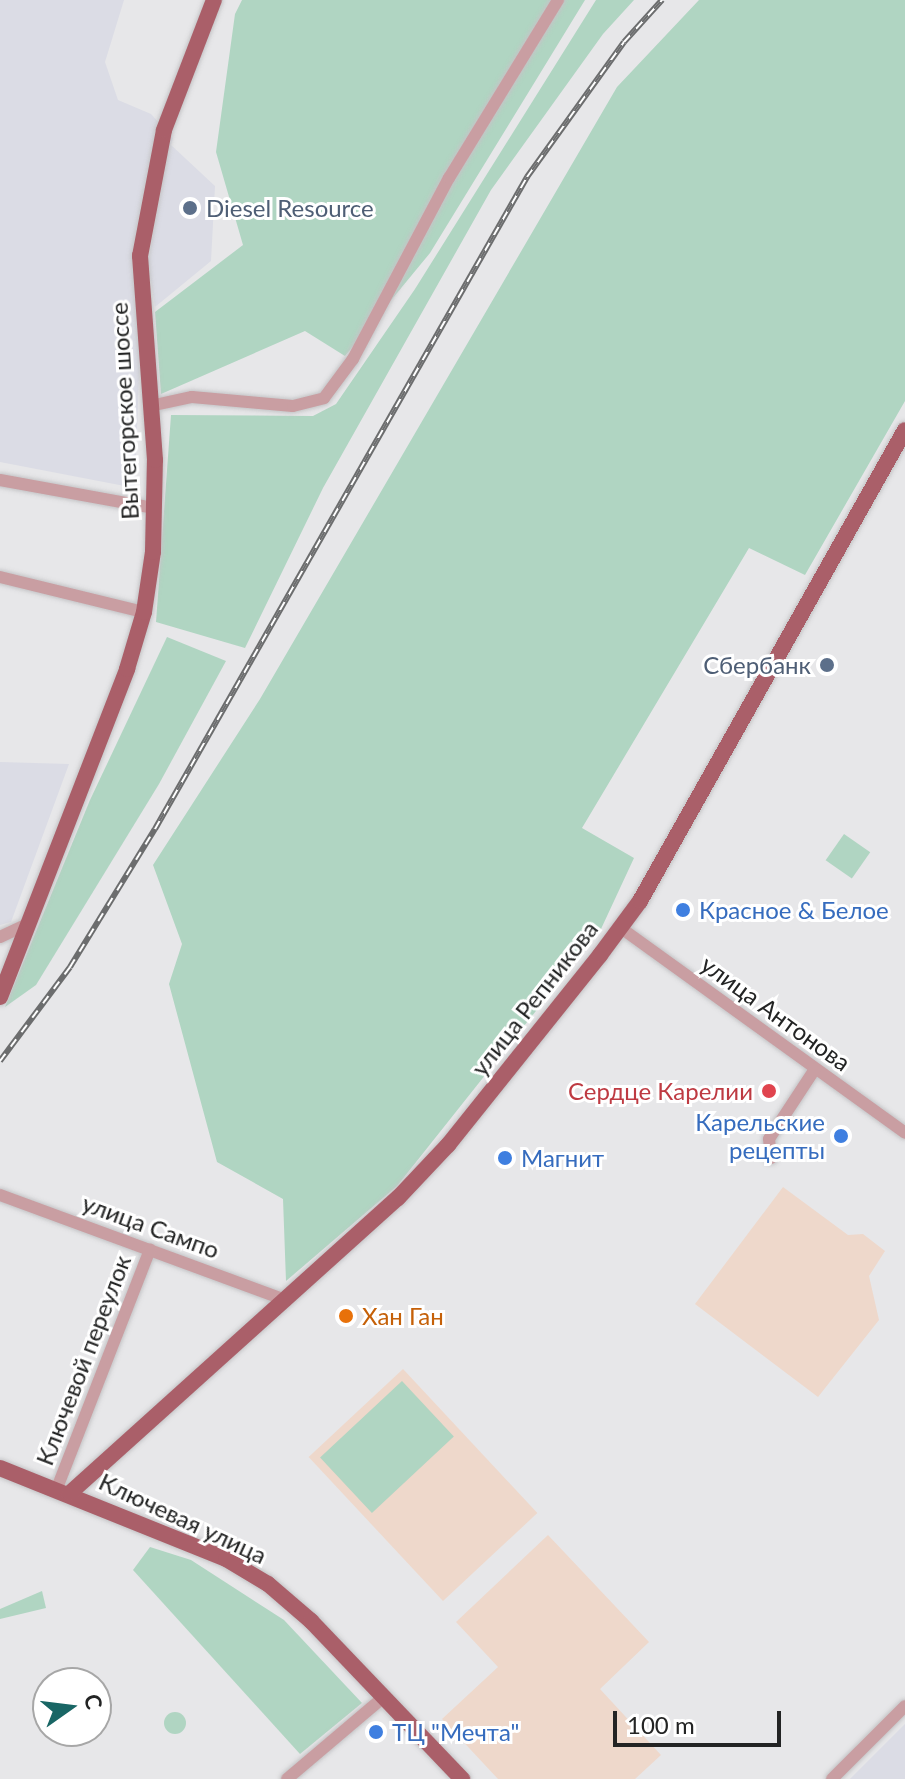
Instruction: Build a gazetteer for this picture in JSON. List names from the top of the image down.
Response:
{
  "streets": {
    "main road": ["Вытегорское шоссе", "улица Репникова", "Ключевая улица"],
    "street": ["улица Антонова", "улица Сампо", "Ключевой переулок"]
  },
  "crossings": [
    ["улица Репникова", "улица Антонова"],
    ["улица Репникова", "улица Сампо"],
    ["улица Репникова", "Ключевой переулок"],
    ["улица Репникова", "Ключевая улица"],
    ["улица Сампо", "Ключевой переулок"],
    ["Ключевой переулок", "Ключевая улица"]
  ],
  "places": [
    "Diesel Resource",
    "Сбербанк",
    "Красное & Белое",
    "Сердце Карелии",
    "Карельские рецепты",
    "Магнит",
    "Хан Ган",
    "ТЦ \"Мечта\""
  ],
  "scale_bar": "100 m",
  "north": "right"
}
